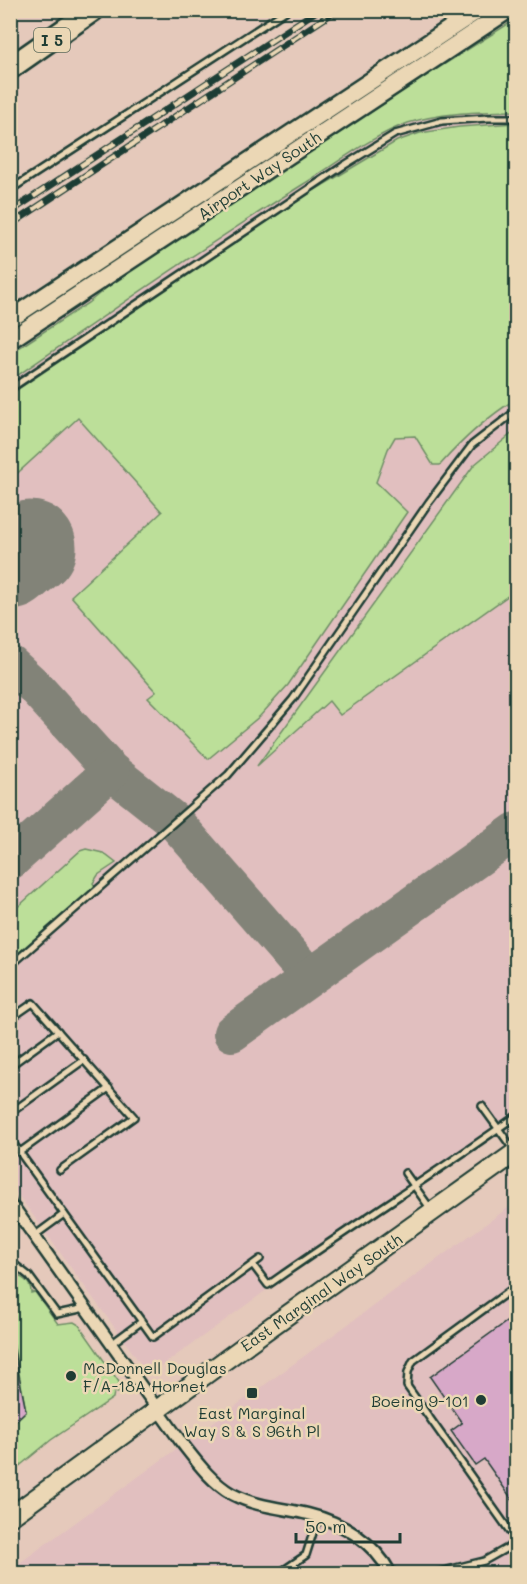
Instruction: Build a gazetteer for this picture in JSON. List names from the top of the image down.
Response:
{
  "streets": {
    "highway": ["I 5"],
    "main road": ["Airport Way South", "East Marginal Way South"]
  },
  "places": {
    "other": ["McDonnell Douglas F/A-18A Hornet", "Boeing 9-101"],
    "transit": ["East Marginal Way S & S 96th Pl"]
  },
  "scale_bar": "50 m"
}
